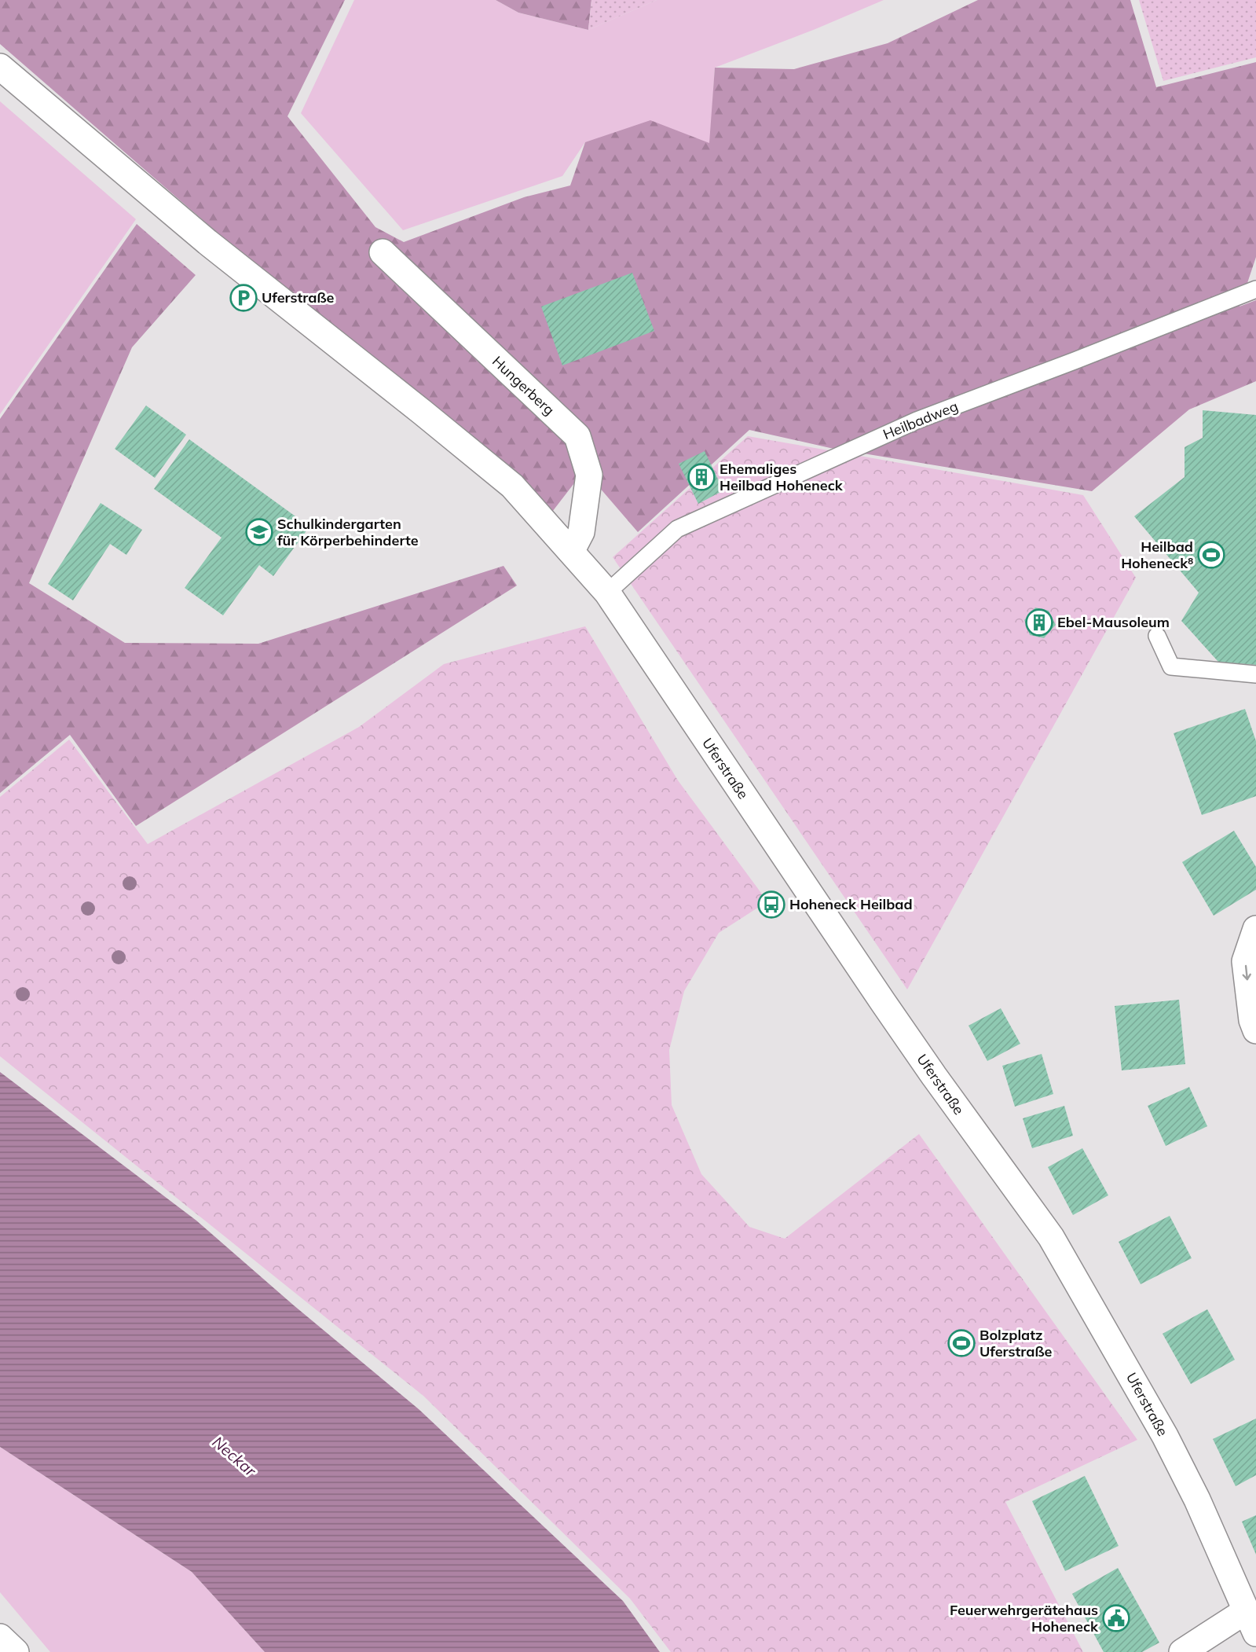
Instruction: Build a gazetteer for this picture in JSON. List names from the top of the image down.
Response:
{
  "streets": {
    "street": ["Hungerberg", "Uferstraße"],
    "lane": ["Heilbadweg"]
  },
  "crossings": [
    ["Hungerberg", "Uferstraße"],
    ["Heilbadweg", "Uferstraße"]
  ],
  "water": ["Neckar"],
  "places": {
    "parking": ["Uferstraße"],
    "building": ["Ehemaliges Heilbad Hoheneck", "Ebel-Mausoleum"],
    "school or university": ["Schulkindergarten für Körperbehinderte"],
    "sports": ["Heilbad Hoheneck⁸", "Bolzplatz Uferstraße"],
    "bus stop": ["Hoheneck Heilbad"],
    "public building": ["Feuerwehrgerätehaus Hoheneck"]
  }
}
